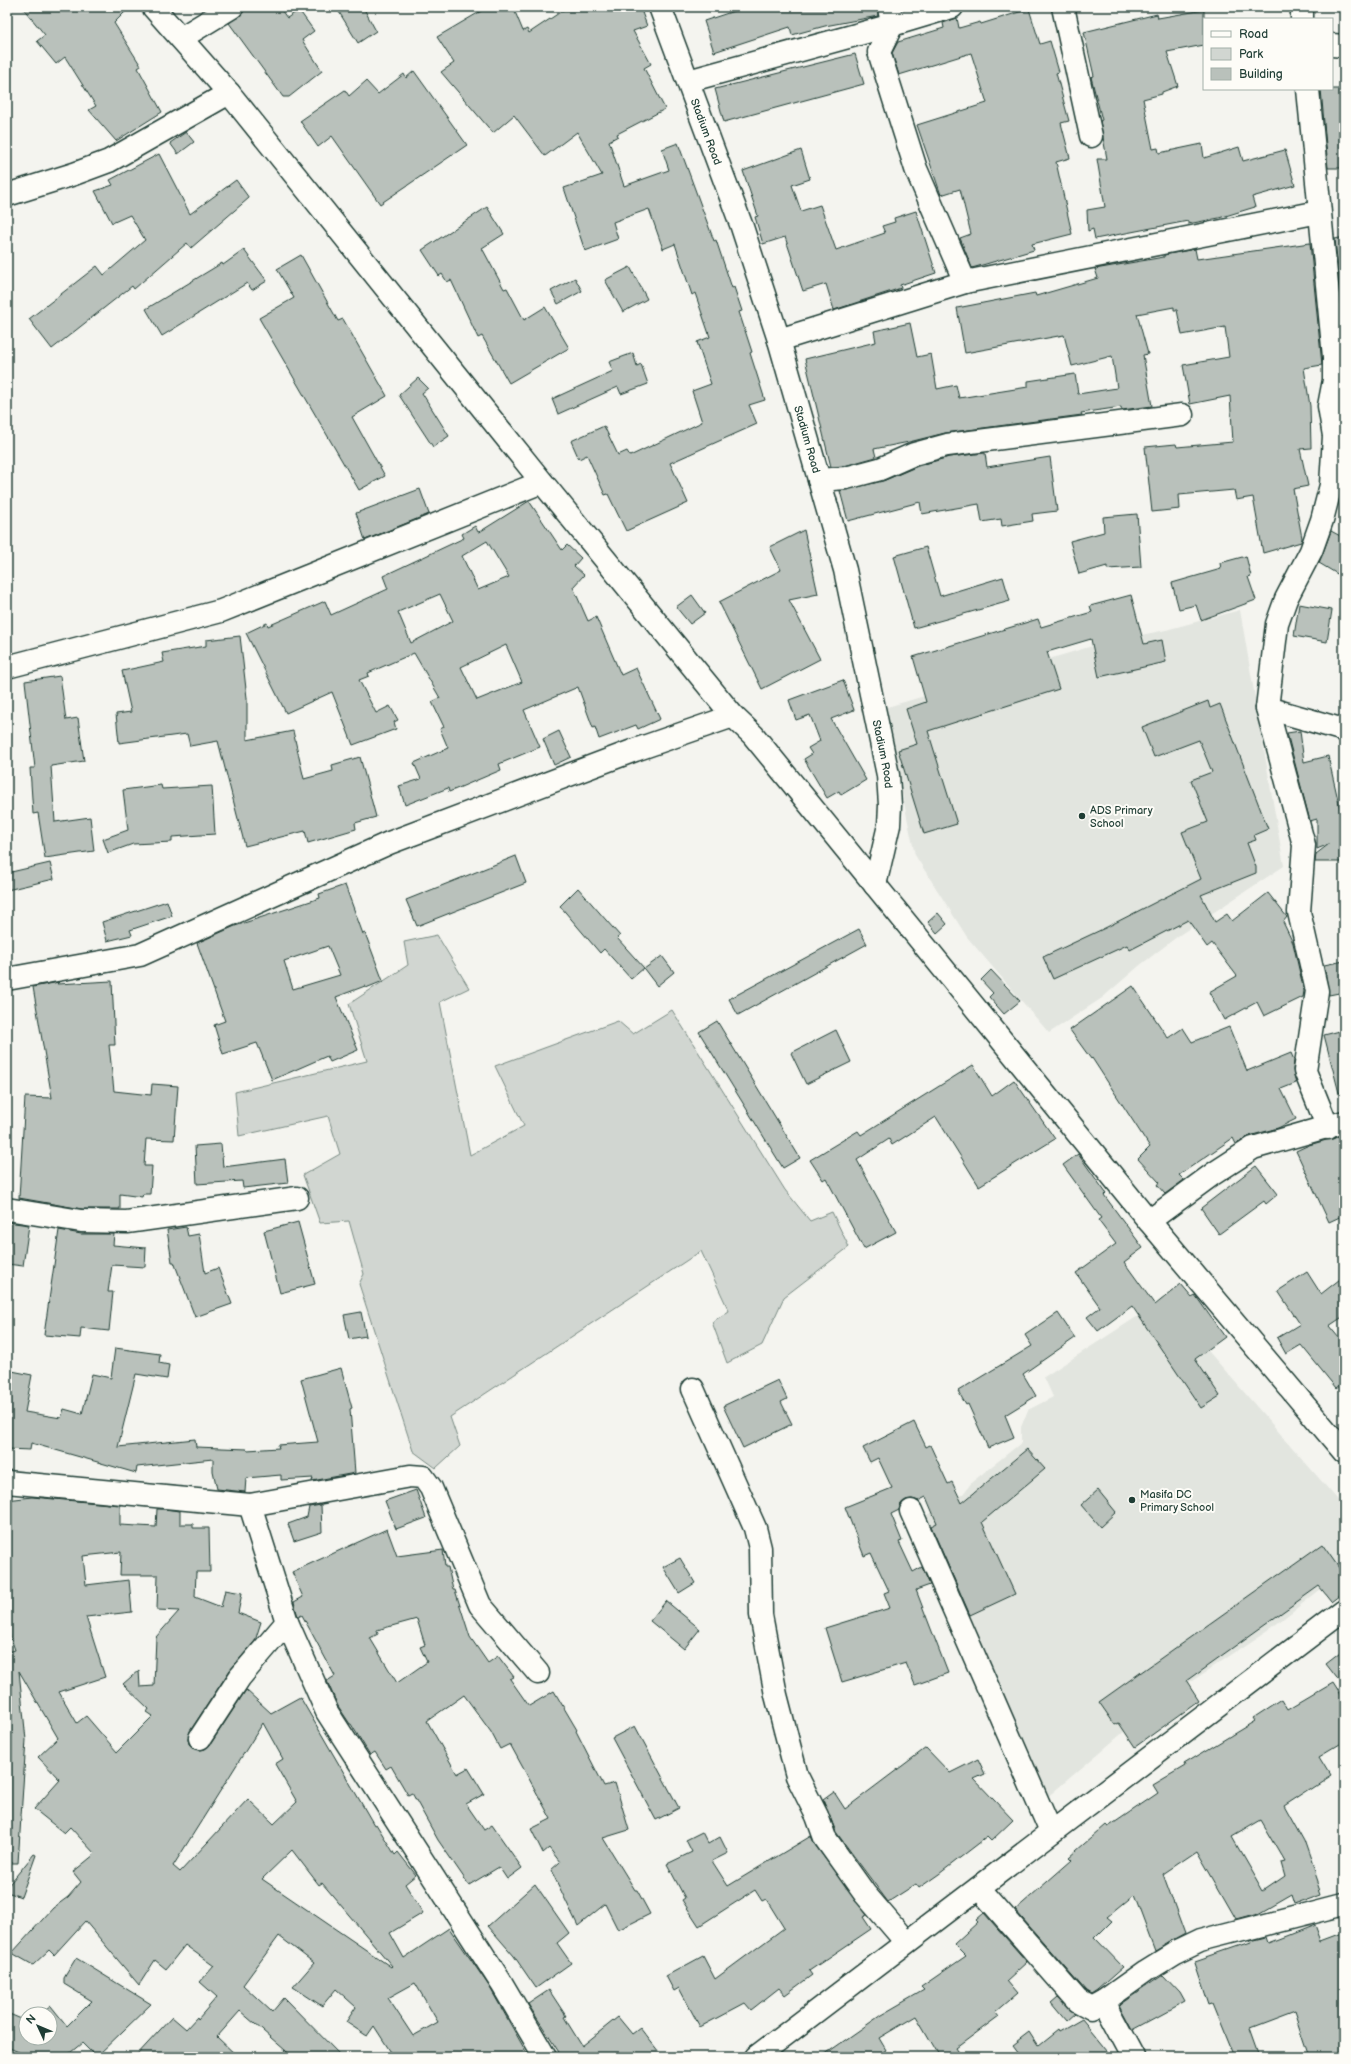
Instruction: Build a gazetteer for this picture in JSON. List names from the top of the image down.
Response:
{
  "streets": {
    "street": ["Stadium Road"]
  },
  "places": ["ADS Primary School", "Masifa DC Primary School"],
  "legend": ["Road", "Park", "Building"],
  "north": "top left"
}
